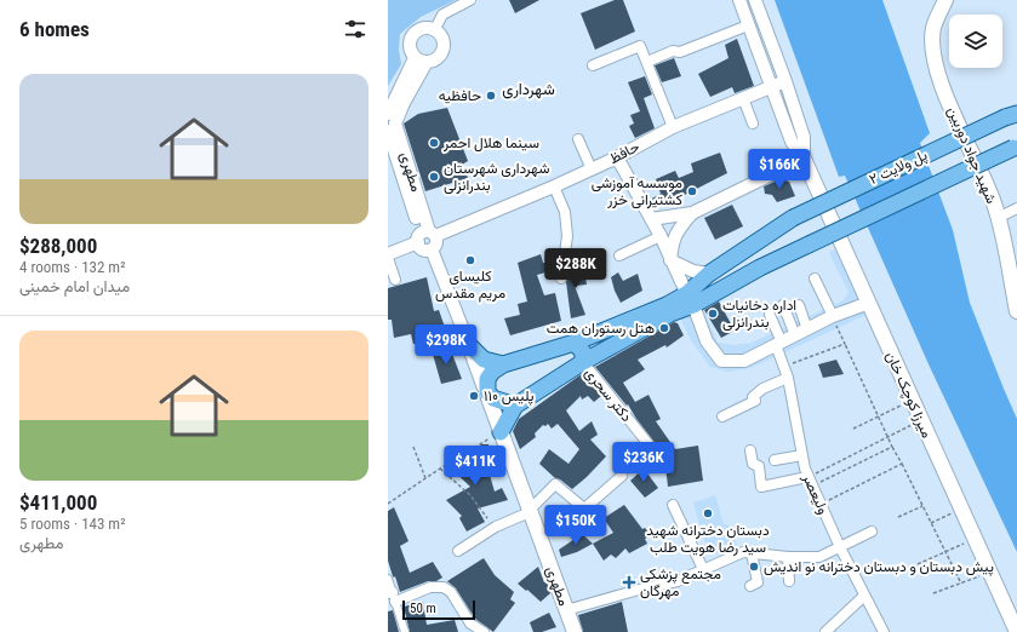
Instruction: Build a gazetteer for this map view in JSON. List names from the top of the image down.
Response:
{
  "streets": {
    "main road": [
      "شهید جواد دوربین",
      "پل ولایت ۲",
      "مطهری",
      "میرزا کوچک خان"
    ],
    "street": ["حافظ", "دکتر سحری", "ولیعصر"]
  },
  "crossings": [
    ["حافظ", "مطهری"]
  ],
  "districts": ["شهرداری"],
  "places": {
    "other": [
      "حافظیه",
      "سینما هلال احمر",
      "شهرداری شهرستان بندرانزلی",
      "موسسه آموزشی کشتیرانی خزر",
      "کلیسای مریم مقدس",
      "اداره دخانیات بندرانزلی",
      "هتل رستوران همت",
      "پلیس ۱۱۰",
      "دبستان دخترانه شهید سید رضا هویت طلب",
      "پیش دبستان و دبستان دخترانه نو اندیش"
    ],
    "health": ["مجتمع پزشکی مهرگان"]
  },
  "scale_bar": "50 m",
  "page": {
    "heading": "6 homes",
    "list": [
      {
        "name": "$288,000",
        "note": "4 rooms · 132 m² · میدان امام خمینی"
      },
      {
        "name": "$411,000",
        "note": "5 rooms · 143 m² · مطهری"
      }
    ],
    "price": [
      "$166K",
      "$288K",
      "$298K",
      "$236K",
      "$411K",
      "$150K"
    ],
    "scale": "50 m"
  }
}
